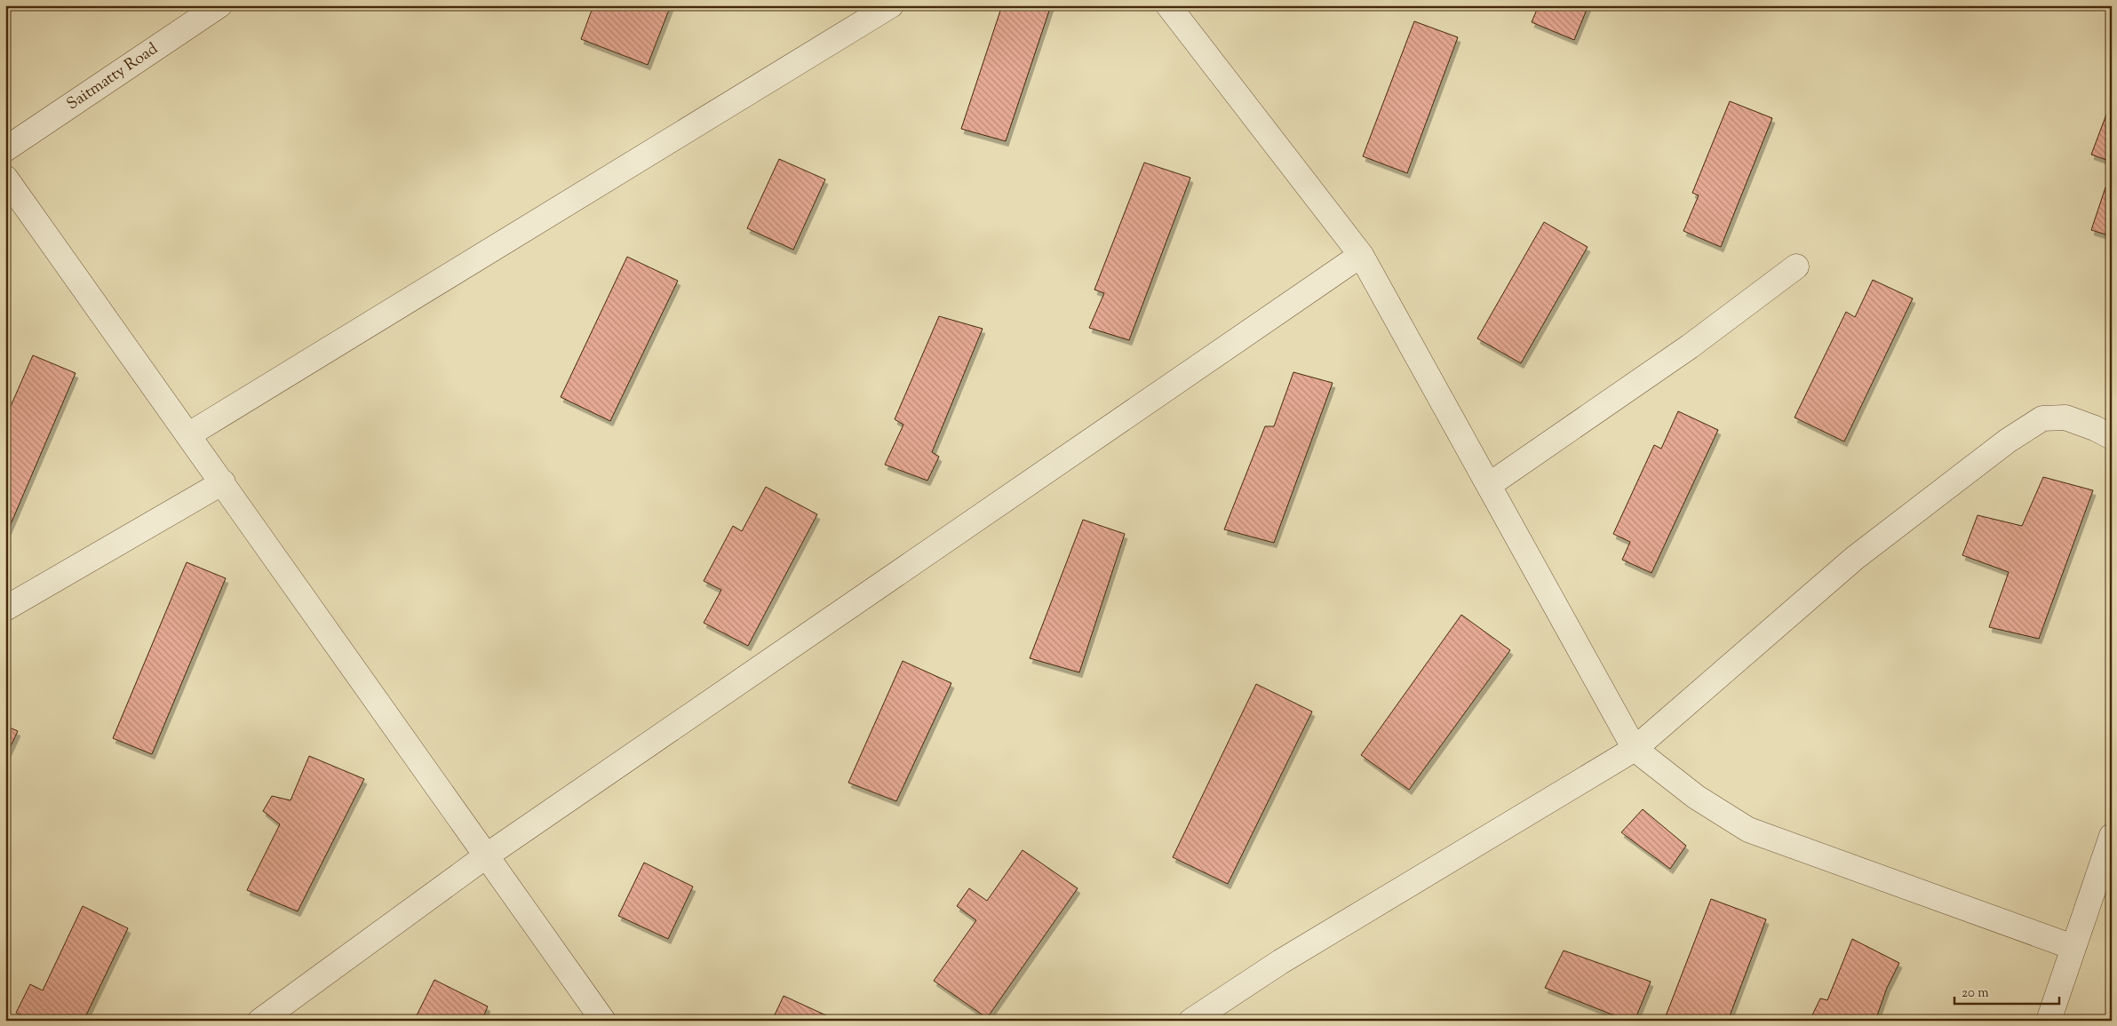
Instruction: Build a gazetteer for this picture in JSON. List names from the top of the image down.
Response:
{
  "streets": {
    "street": ["Saitmatty Road"]
  },
  "scale_bar": "20 m"
}
